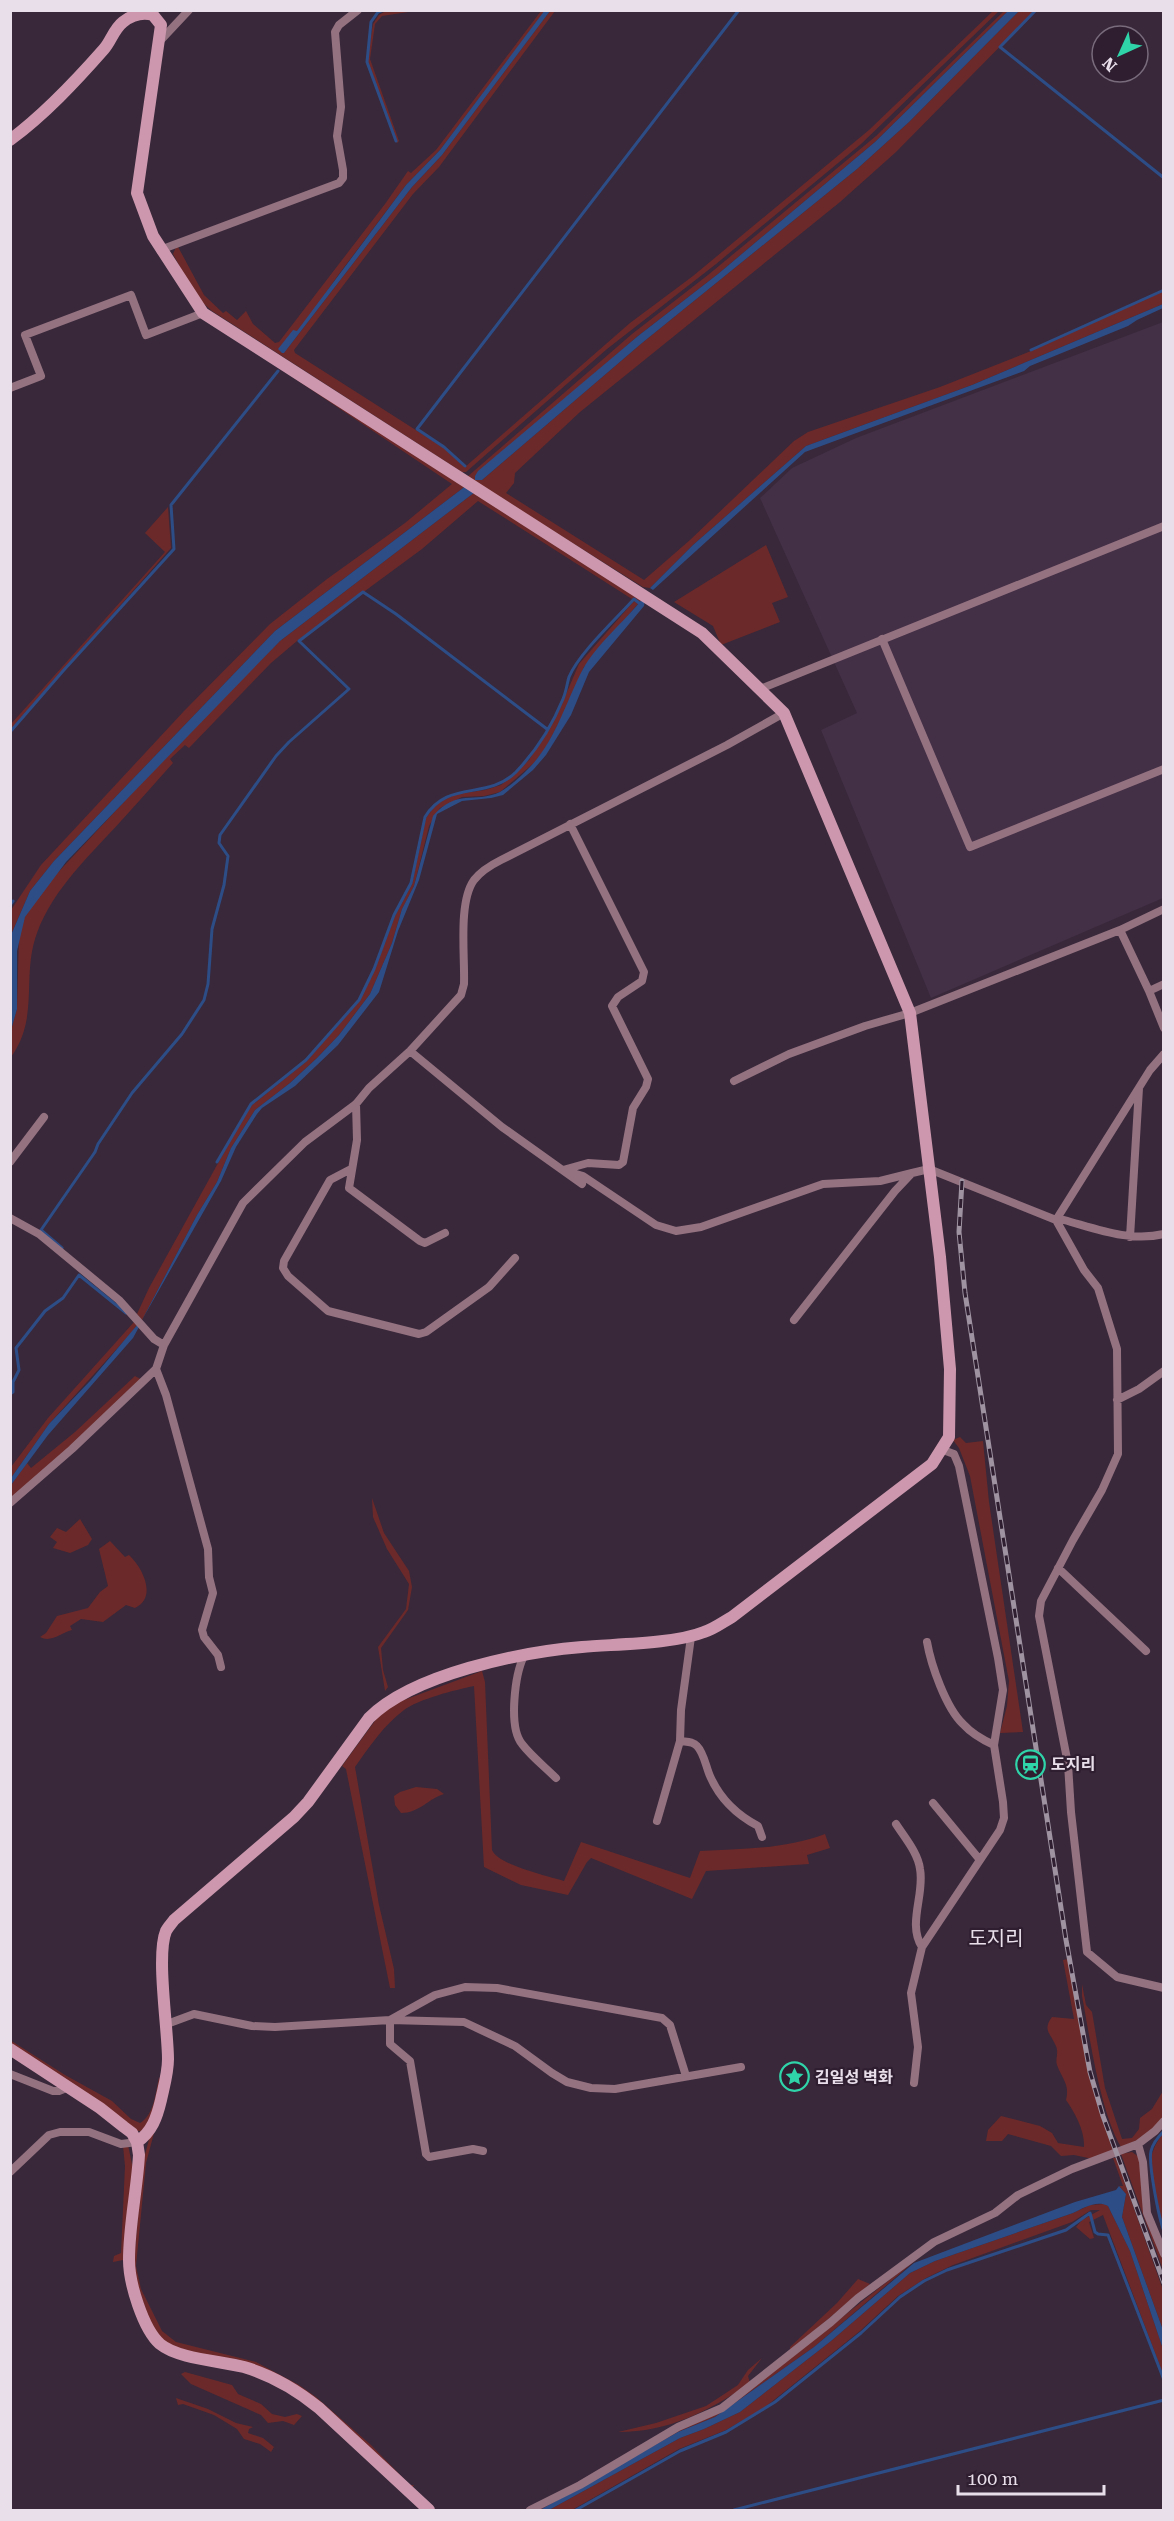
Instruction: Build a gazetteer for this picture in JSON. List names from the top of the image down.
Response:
{
  "districts": ["도지리"],
  "places": {
    "station": ["도지리"],
    "place": ["김일성 벽화"]
  },
  "scale_bar": "100 m",
  "north": "bottom left"
}
